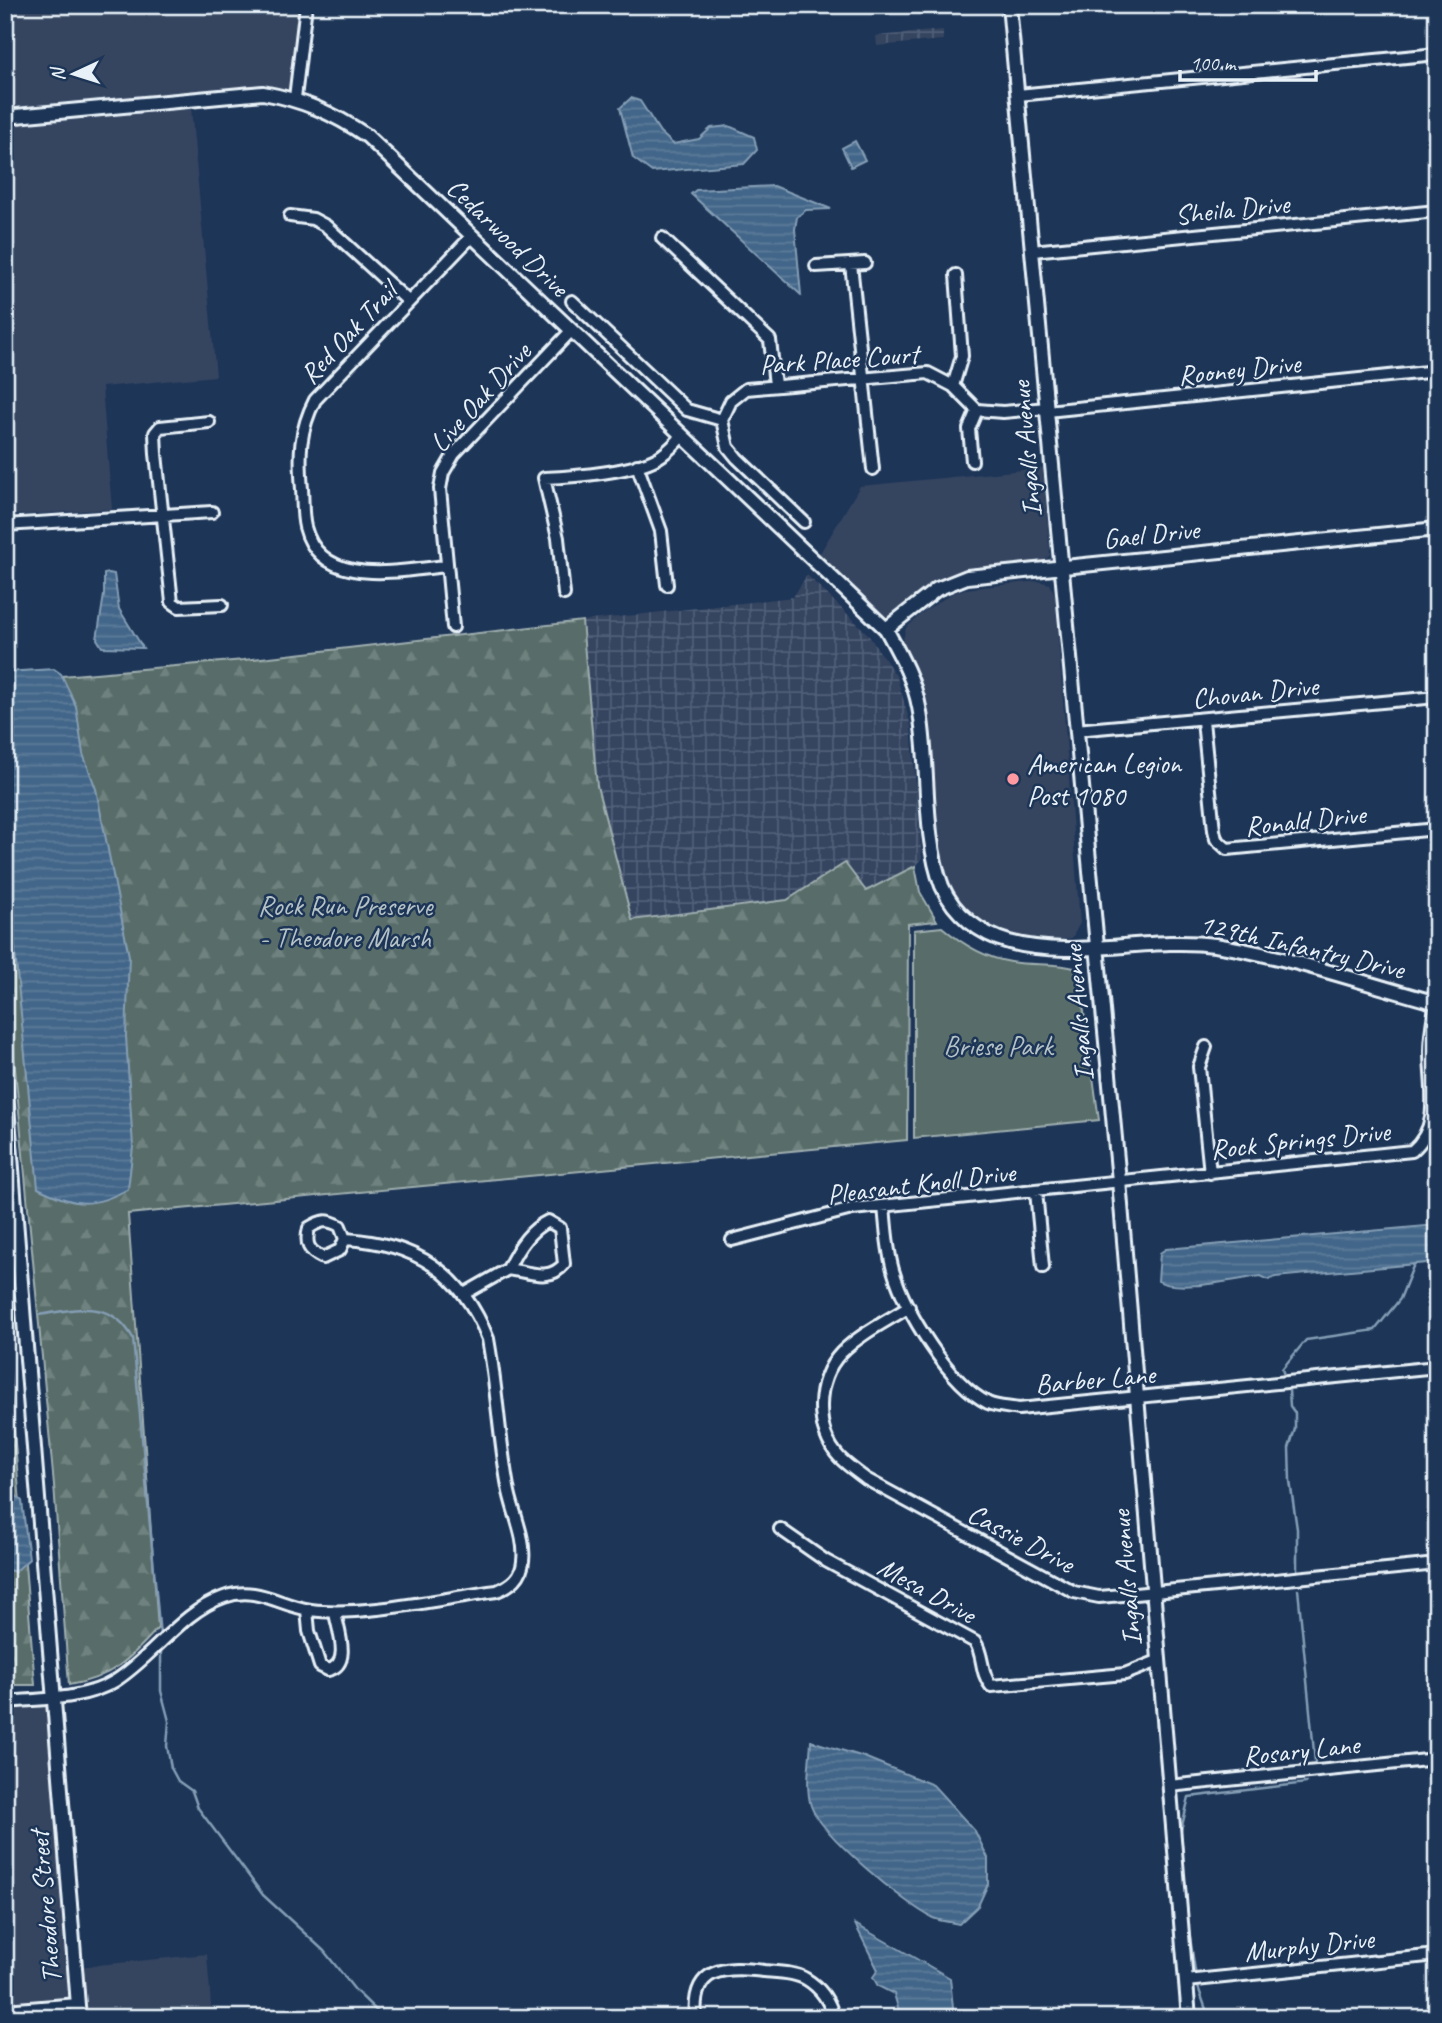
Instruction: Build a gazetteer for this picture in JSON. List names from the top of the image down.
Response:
{
  "streets": {
    "street": [
      "Sheila Drive",
      "Cedarwood Drive",
      "Red Oak Trail",
      "Park Place Court",
      "Rooney Drive",
      "Live Oak Drive",
      "Ingalls Avenue",
      "Gael Drive",
      "Chovan Drive",
      "Ronald Drive",
      "129th Infantry Drive",
      "Rock Springs Drive",
      "Pleasant Knoll Drive",
      "Barber Lane",
      "Cassie Drive",
      "Mesa Drive",
      "Rosary Lane",
      "Theodore Street",
      "Murphy Drive"
    ]
  },
  "crossings": [
    ["Sheila Drive", "Ingalls Avenue"],
    ["Cedarwood Drive", "Red Oak Trail"],
    ["Cedarwood Drive", "Live Oak Drive"],
    ["Cedarwood Drive", "Gael Drive"],
    ["Cedarwood Drive", "129th Infantry Drive"],
    ["Red Oak Trail", "Live Oak Drive"],
    ["Rooney Drive", "Ingalls Avenue"],
    ["Ingalls Avenue", "Gael Drive"],
    ["Ingalls Avenue", "Chovan Drive"],
    ["Ingalls Avenue", "129th Infantry Drive"],
    ["Ingalls Avenue", "Rock Springs Drive"],
    ["Ingalls Avenue", "Pleasant Knoll Drive"],
    ["Ingalls Avenue", "Barber Lane"],
    ["Ingalls Avenue", "Cassie Drive"],
    ["Ingalls Avenue", "Mesa Drive"],
    ["Ingalls Avenue", "Rosary Lane"],
    ["Ingalls Avenue", "Murphy Drive"],
    ["Gael Drive", "129th Infantry Drive"],
    ["Chovan Drive", "Ronald Drive"],
    ["129th Infantry Drive", "Rock Springs Drive"],
    ["Rock Springs Drive", "Pleasant Knoll Drive"],
    ["Pleasant Knoll Drive", "Barber Lane"],
    ["Barber Lane", "Cassie Drive"]
  ],
  "parks": ["Rock Run Preserve - Theodore Marsh", "Briese Park"],
  "places": ["American Legion Post 1080"],
  "scale_bar": "100 m",
  "north": "left"
}
